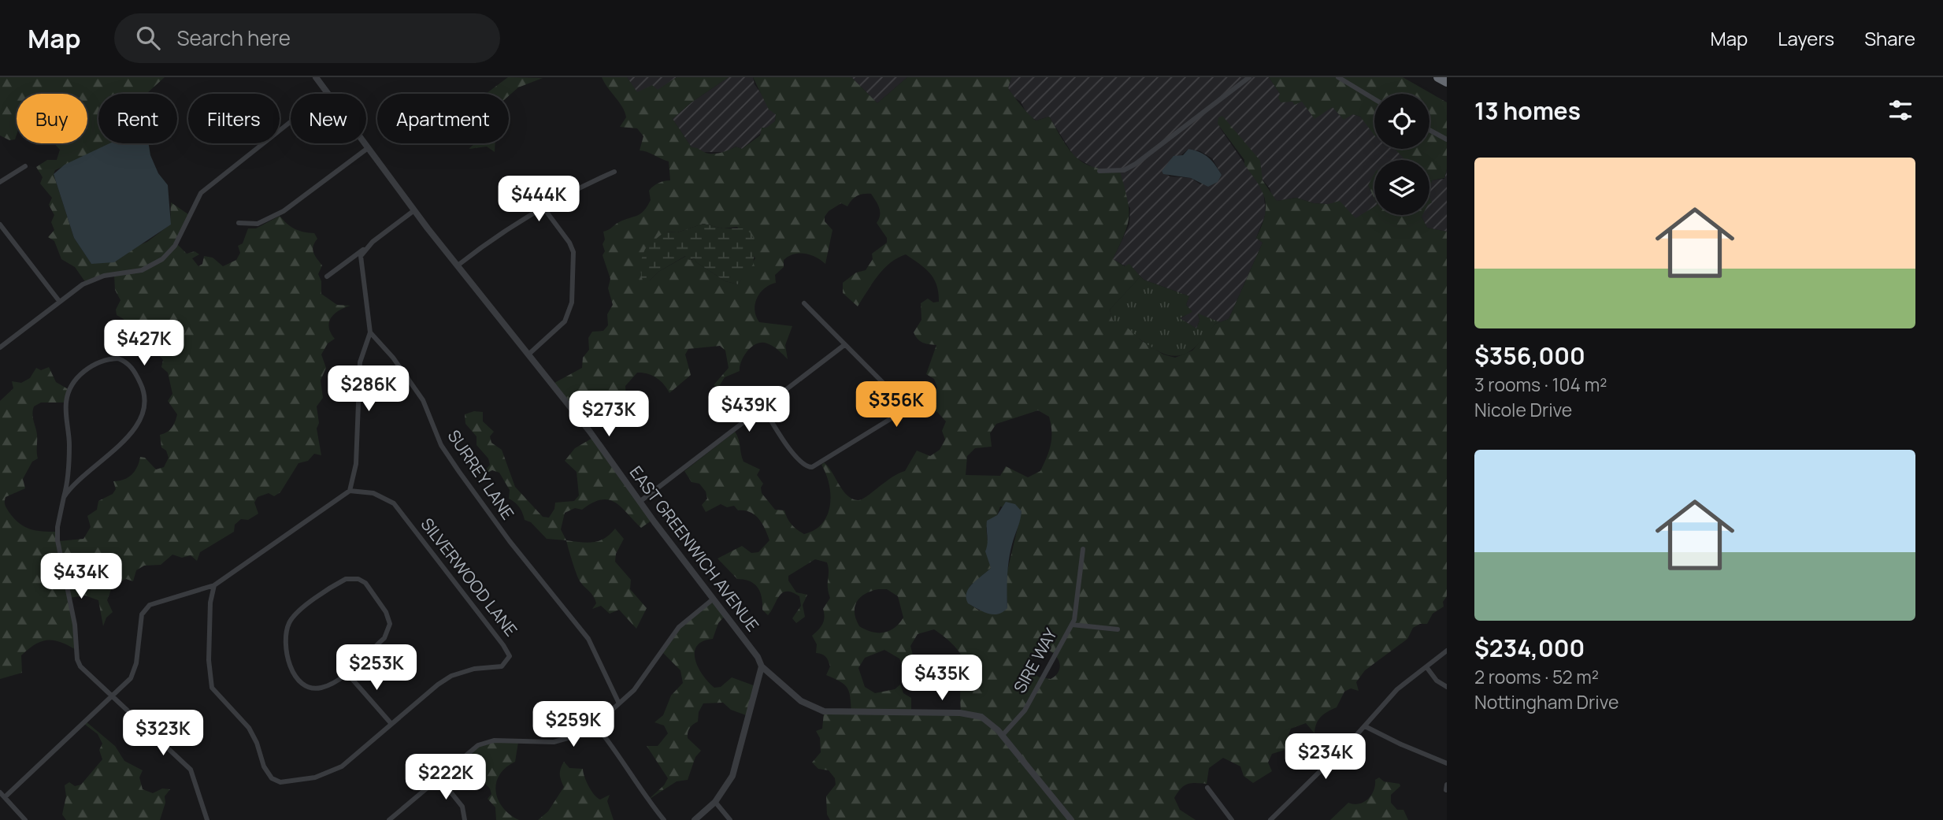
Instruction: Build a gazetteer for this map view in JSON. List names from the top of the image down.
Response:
{
  "streets": {
    "street": [
      "SURREY LANE",
      "EAST GREENWICH AVENUE",
      "SILVERWOOD LANE",
      "SIRE WAY"
    ]
  },
  "crossings": [
    ["EAST GREENWICH AVENUE", "SIRE WAY"]
  ],
  "page": {
    "header": "Map",
    "search": "Search here",
    "nav": ["Map", "Layers", "Share"],
    "heading": "13 homes",
    "chip": [
      "Buy",
      "Rent",
      "Filters",
      "New",
      "Apartment"
    ],
    "list": [
      {
        "name": "$356,000",
        "note": "3 rooms · 104 m² · Nicole Drive"
      },
      {
        "name": "$234,000",
        "note": "2 rooms · 52 m² · Nottingham Drive"
      }
    ],
    "price": [
      "$444K",
      "$427K",
      "$286K",
      "$356K",
      "$439K",
      "$273K",
      "$434K",
      "$253K",
      "$435K",
      "$259K",
      "$323K",
      "$234K",
      "$222K"
    ]
  }
}
